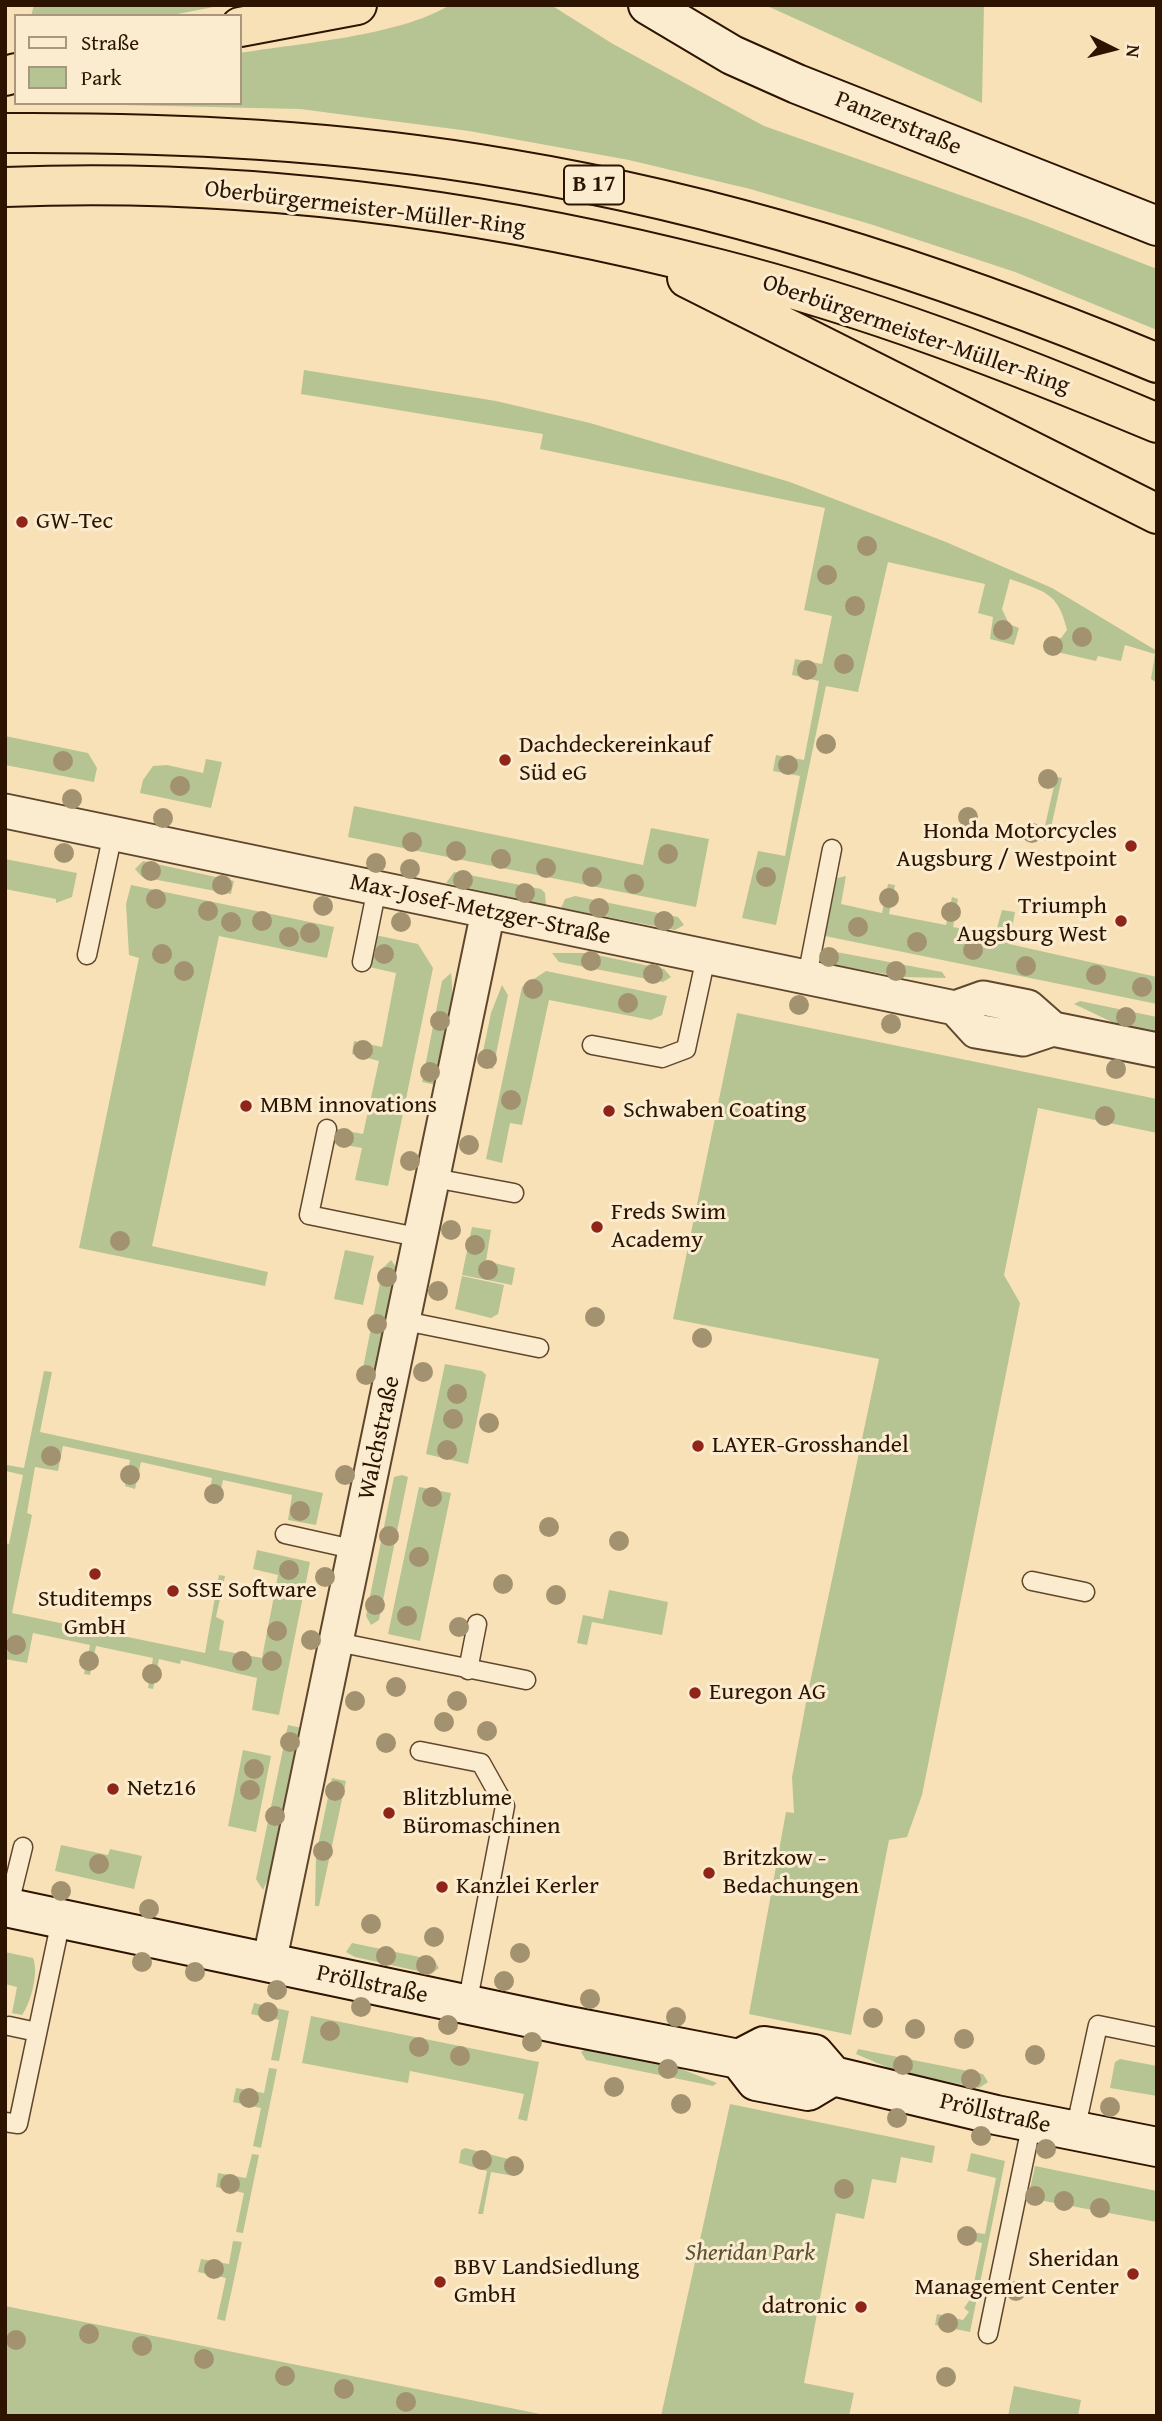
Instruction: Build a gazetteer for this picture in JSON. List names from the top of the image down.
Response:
{
  "streets": {
    "highway": ["B 17", "Oberbürgermeister-Müller-Ring"],
    "street": [
      "Panzerstraße",
      "Max-Josef-Metzger-Straße",
      "Walchstraße",
      "Pröllstraße"
    ]
  },
  "crossings": [
    ["Max-Josef-Metzger-Straße", "Walchstraße"],
    ["Walchstraße", "Pröllstraße"]
  ],
  "parks": ["Sheridan Park"],
  "places": [
    "GW-Tec",
    "Dachdeckereinkauf Süd eG",
    "Honda Motorcycles Augsburg / Westpoint",
    "Triumph Augsburg West",
    "MBM innovations",
    "Schwaben Coating",
    "Freds Swim Academy",
    "LAYER-Grosshandel",
    "Studitemps GmbH",
    "SSE Software",
    "Euregon AG",
    "Netz16",
    "Blitzblume Büromaschinen",
    "Britzkow - Bedachungen",
    "Kanzlei Kerler",
    "Sheridan Management Center",
    "BBV LandSiedlung GmbH",
    "datronic"
  ],
  "legend": ["Straße", "Park"],
  "north": "right"
}
